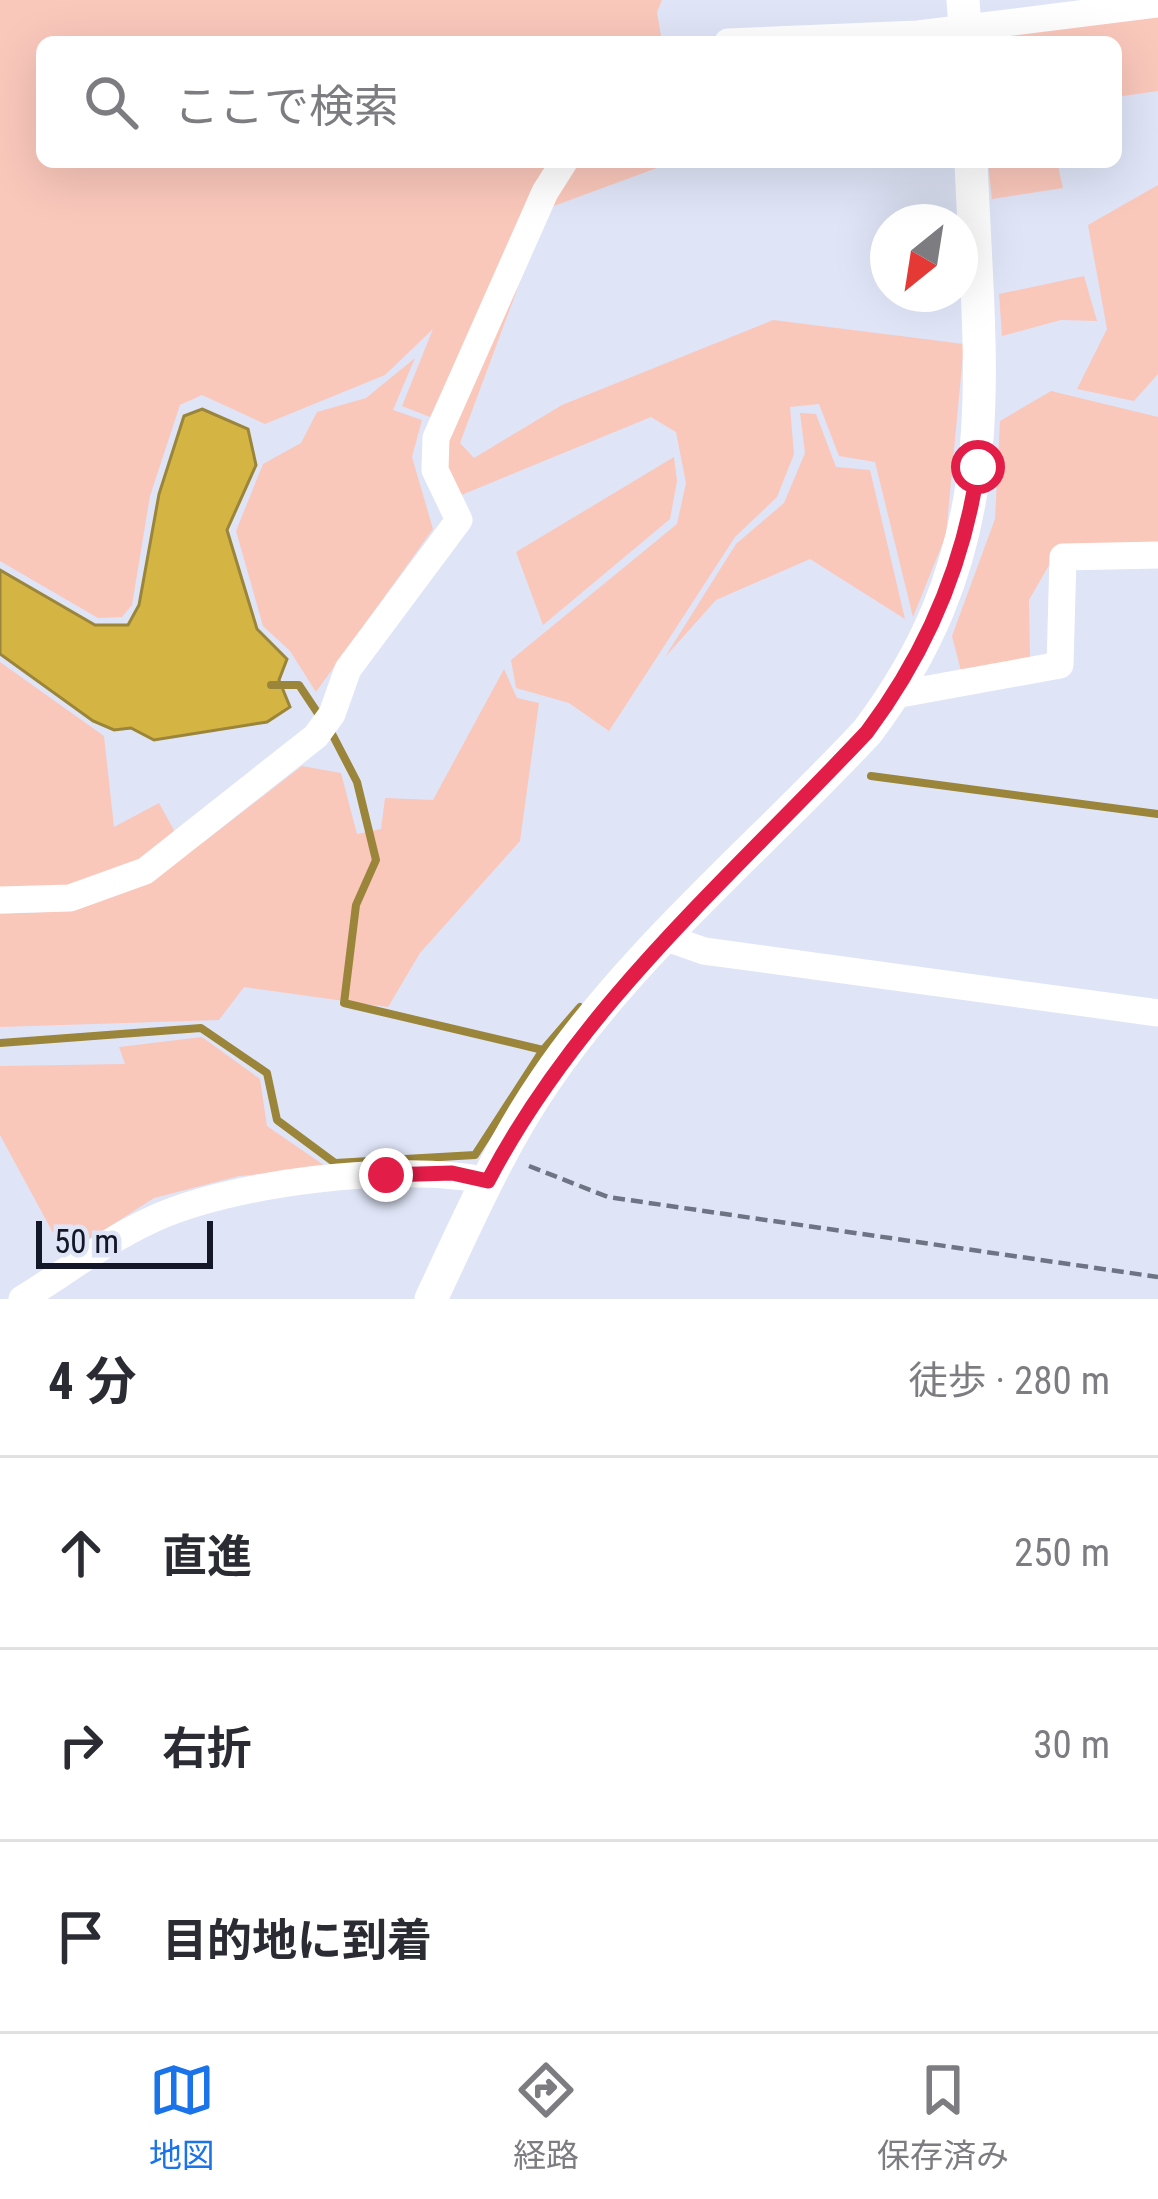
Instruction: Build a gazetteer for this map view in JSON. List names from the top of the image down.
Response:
{
  "scale_bar": "50 m",
  "north": "bottom left",
  "page": {
    "search": "ここで検索",
    "scale": "50 m",
    "heading": ["4 分", "徒歩 · 280 m"],
    "list": [
      ["直進", "250 m"],
      ["右折", "30 m"],
      "目的地に到着"
    ],
    "nav": ["地図", "経路", "保存済み"]
  }
}
